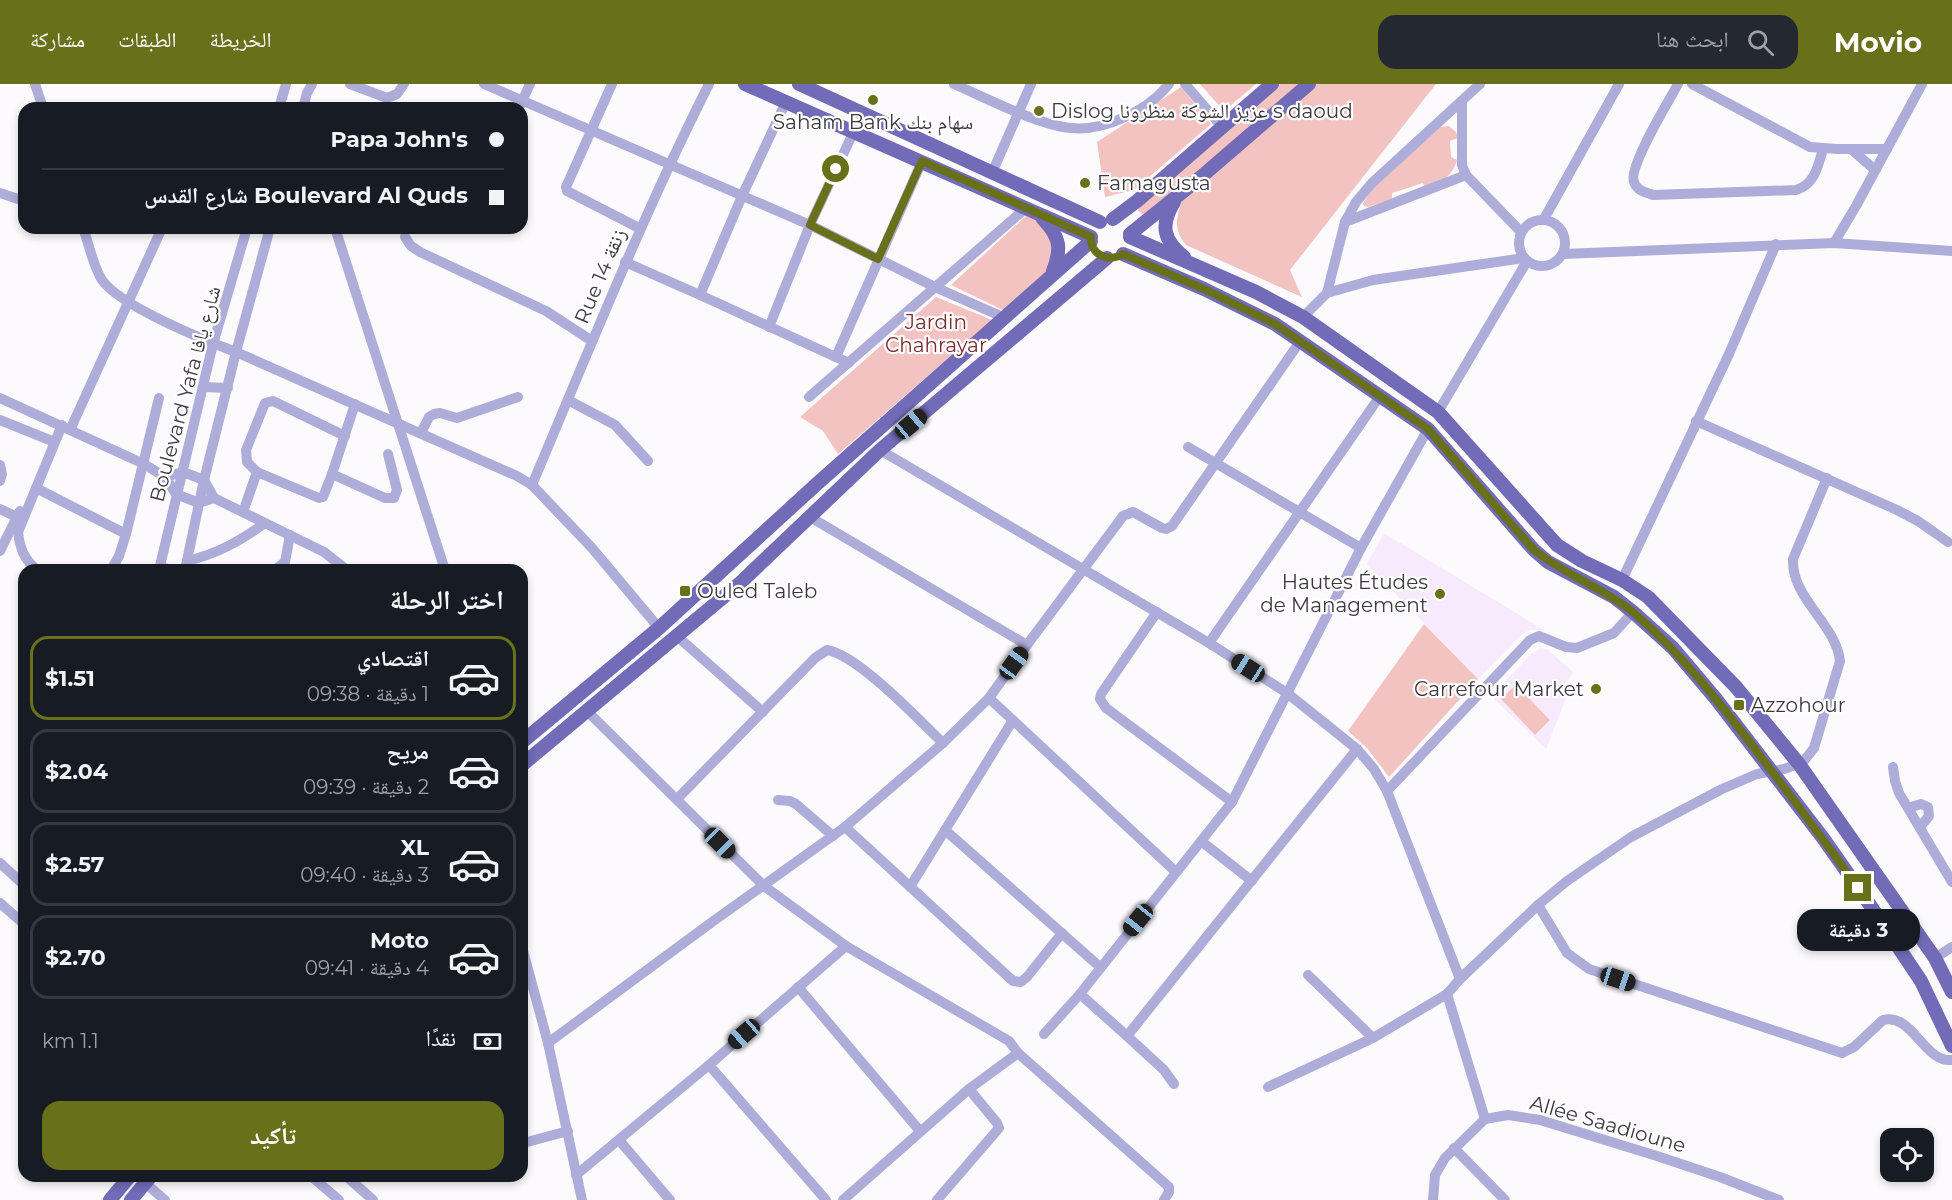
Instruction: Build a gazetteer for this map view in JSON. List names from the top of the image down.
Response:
{
  "streets": {
    "street": ["Rue 14 زنقة", "Boulevard Yafa شارع يافا", "Allée Saadioune"]
  },
  "parks": ["Jardin Chahrayar"],
  "places": {
    "other": [
      "Saham Bank سهام بنك",
      "Dislog عزيز الشوكة منظرونا s daoud",
      "Famagusta",
      "Hautes Études de Management",
      "Carrefour Market"
    ],
    "transit": ["Ouled Taleb", "Azzohour"]
  },
  "page": {
    "header": "Movio",
    "search": "ابحث هنا",
    "nav": ["الخريطة", "الطبقات", "مشاركة"],
    "banner": ["Papa John's", "Boulevard Al Quds شارع القدس"],
    "heading": "اختر الرحلة",
    "list": [
      {
        "name": "اقتصادي",
        "note": "1 دقيقة · 09:38",
        "value": "$1.51"
      },
      {
        "name": "مريح",
        "note": "2 دقيقة · 09:39",
        "value": "$2.04"
      },
      {
        "name": "XL",
        "note": "3 دقيقة · 09:40",
        "value": "$2.57"
      },
      {
        "name": "Moto",
        "note": "4 دقيقة · 09:41",
        "value": "$2.70"
      }
    ],
    "bubble": "3 دقيقة",
    "pay": ["نقدًا", "1.1 km"],
    "buttons": "تأكيد"
  }
}
